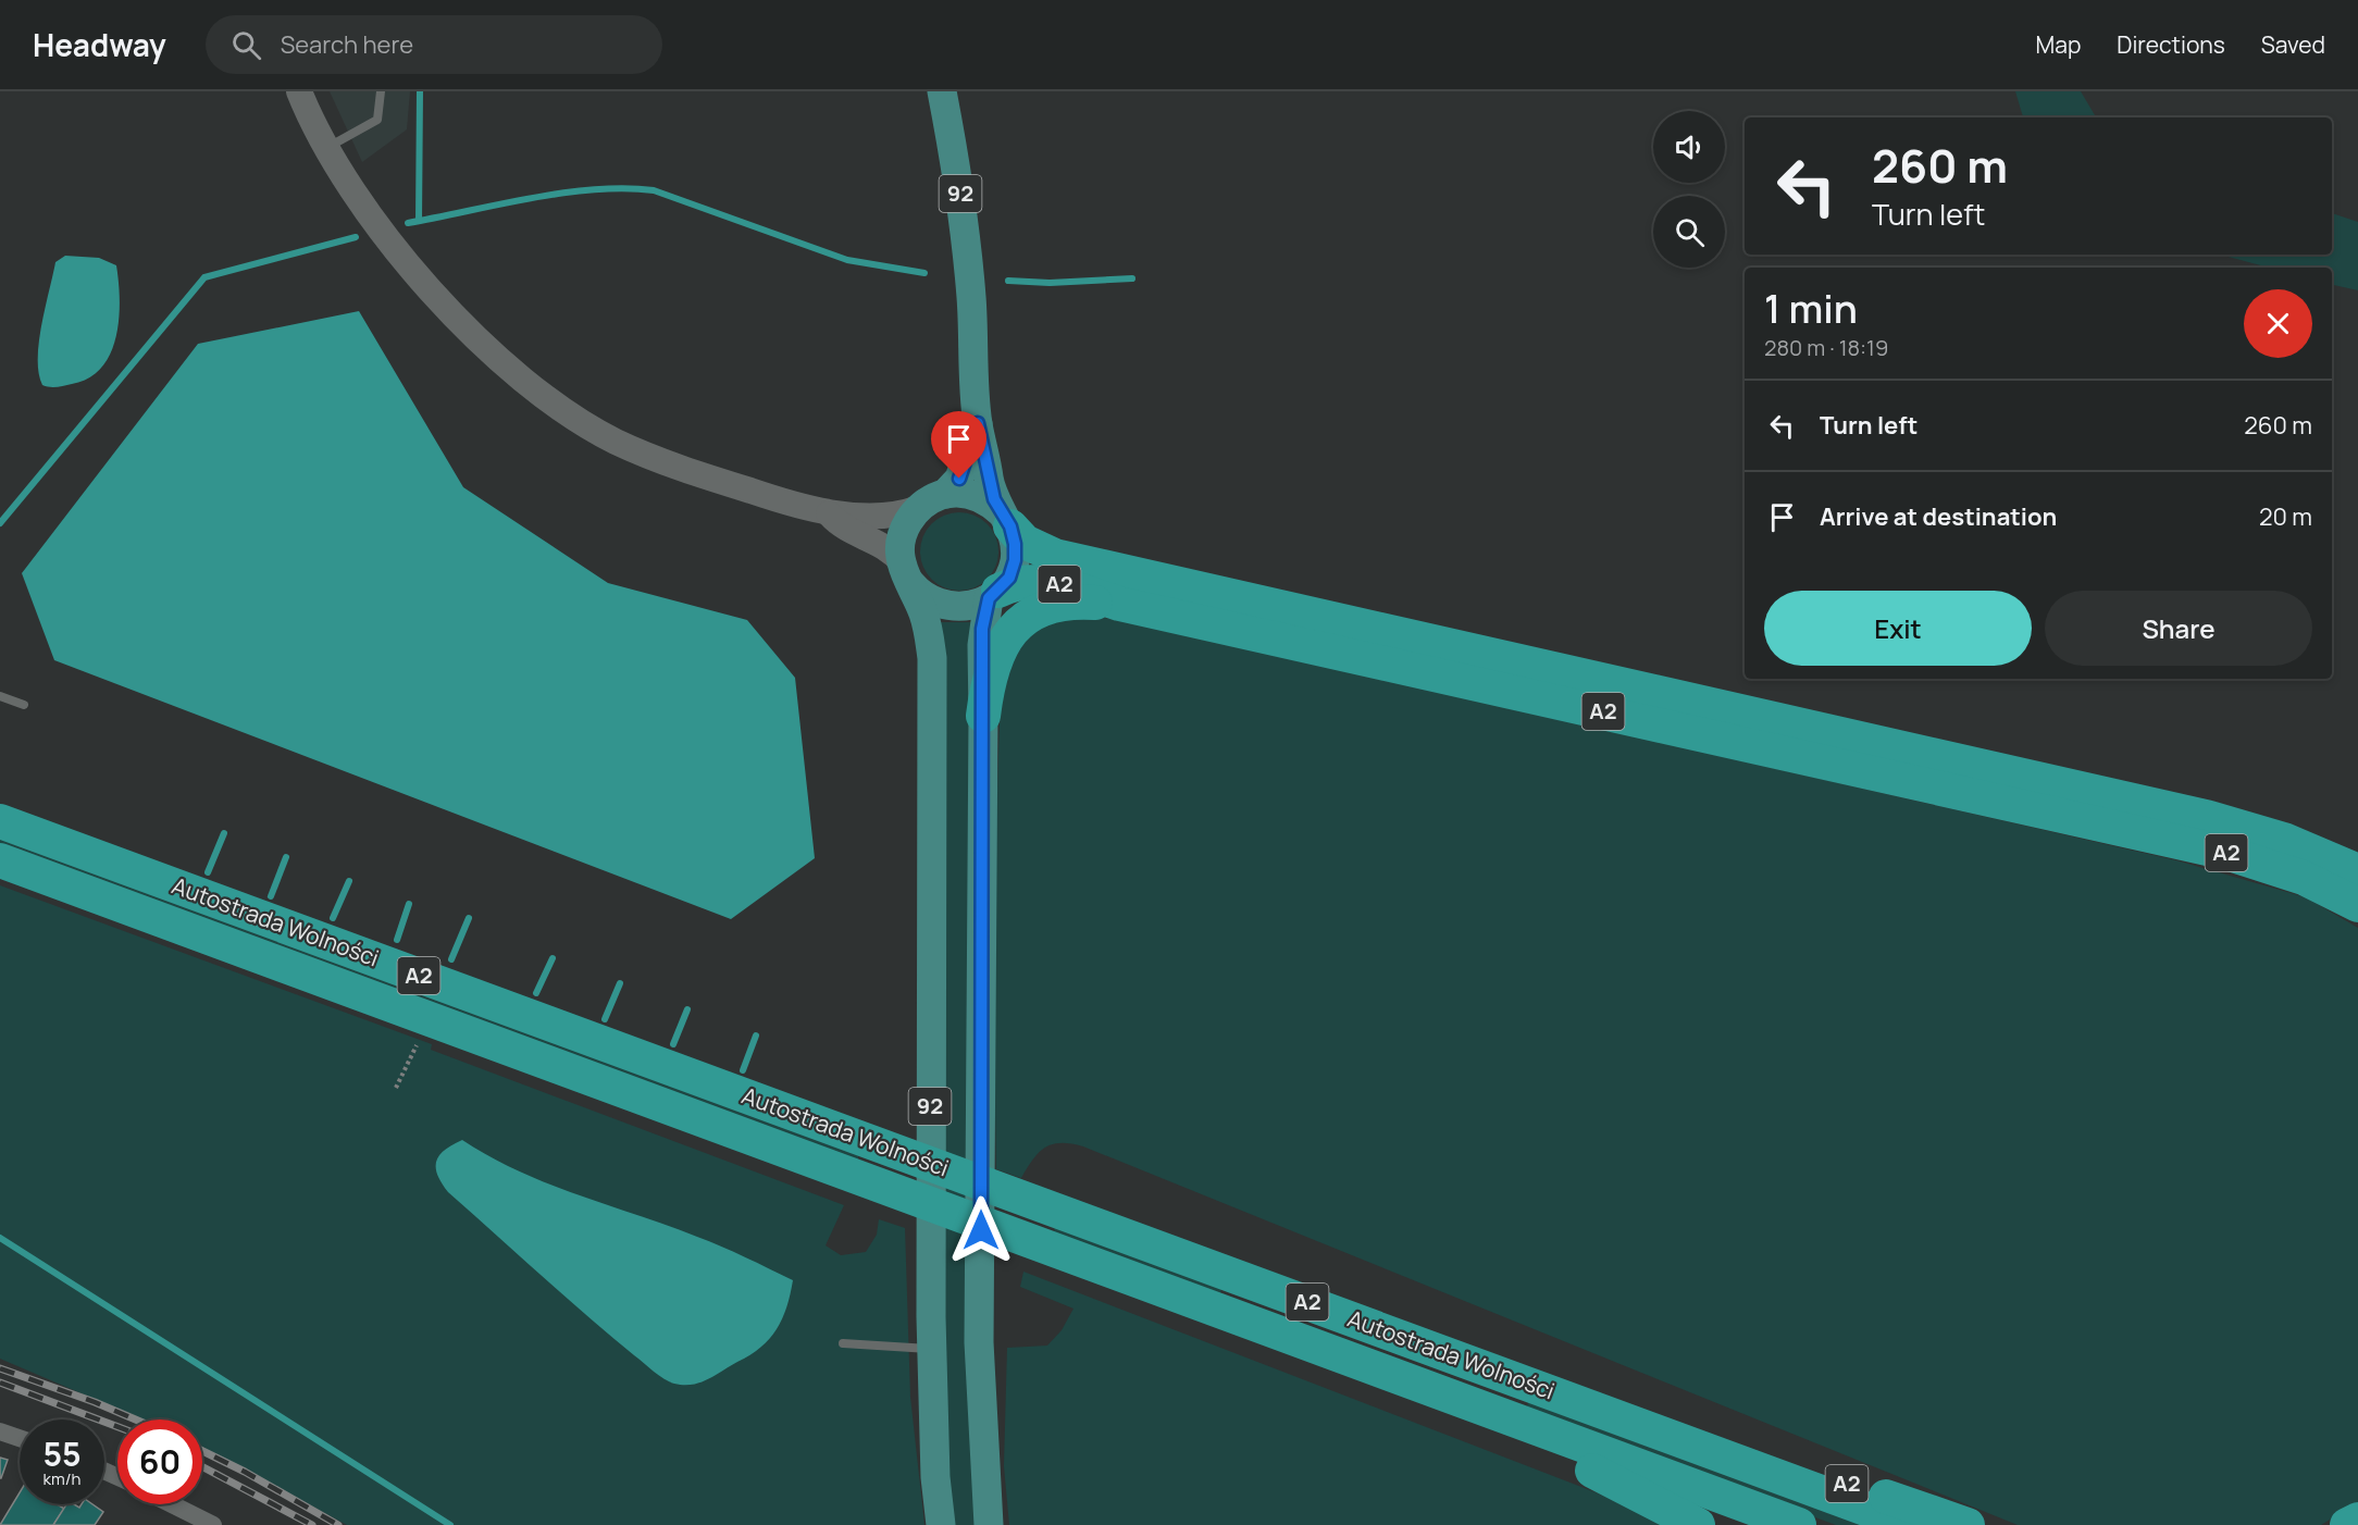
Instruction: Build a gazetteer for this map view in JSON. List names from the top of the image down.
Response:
{
  "streets": {
    "highway": ["A2", "Autostrada Wolności"],
    "main road": ["92"]
  },
  "crossings": [
    ["92", "A2"],
    ["A2", "Autostrada Wolności"]
  ],
  "page": {
    "header": "Headway",
    "search": "Search here",
    "nav": ["Map", "Directions", "Saved"],
    "turn": ["260 m", "Turn left"],
    "heading": ["1 min", "280 m · 18:19"],
    "list": [
      {
        "name": "Turn left",
        "value": "260 m"
      },
      {
        "name": "Arrive at destination",
        "value": "20 m"
      }
    ],
    "buttons": ["Exit", "Share"],
    "speed": "55 km/h",
    "limit": "60"
  }
}
